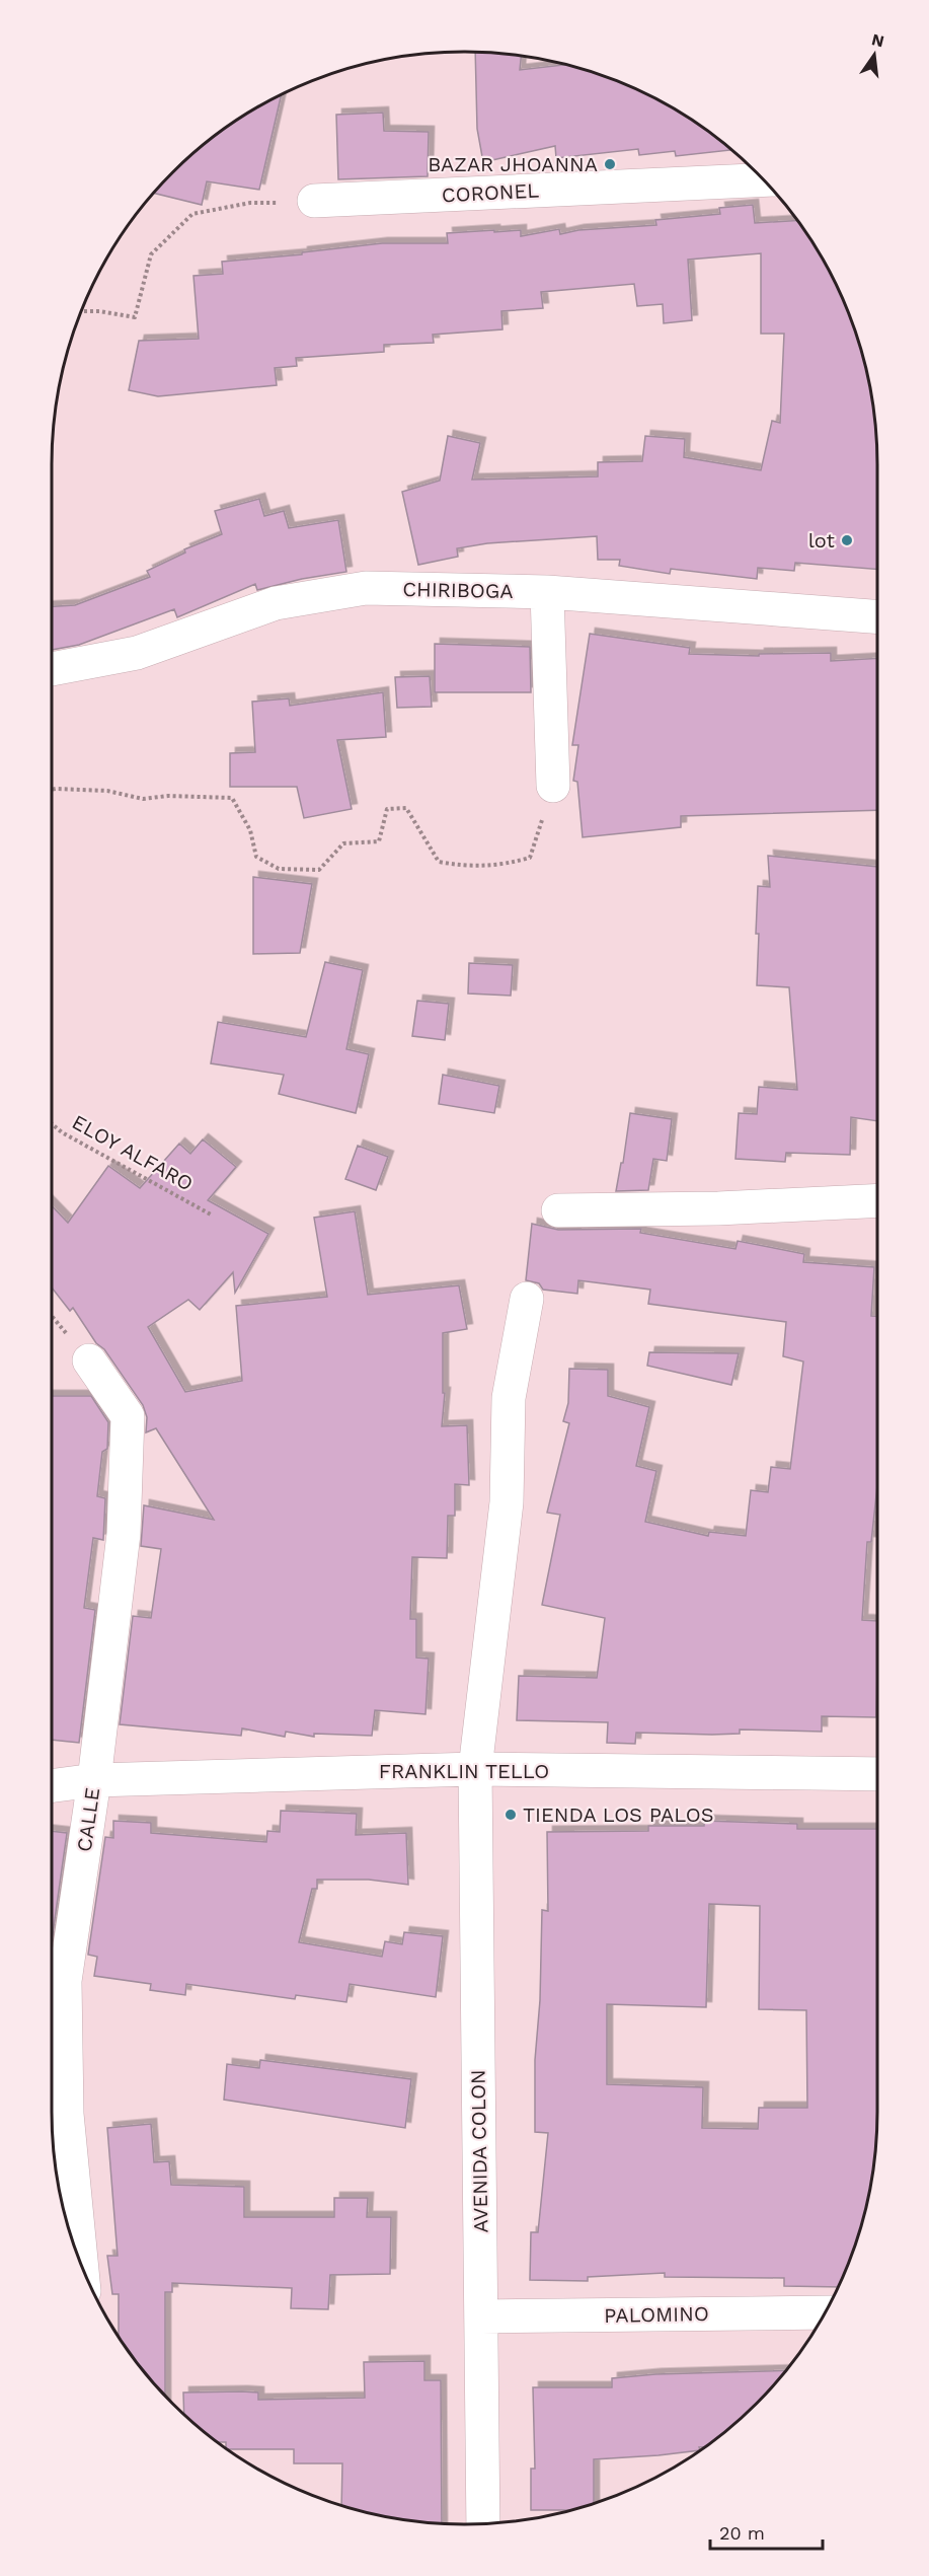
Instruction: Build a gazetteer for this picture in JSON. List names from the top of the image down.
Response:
{
  "streets": {
    "street": [
      "CORONEL",
      "CHIRIBOGA",
      "FRANKLIN TELLO",
      "CALLE",
      "AVENIDA COLON",
      "PALOMINO"
    ],
    "path": ["ELOY ALFARO"]
  },
  "crossings": [
    ["FRANKLIN TELLO", "CALLE"],
    ["FRANKLIN TELLO", "AVENIDA COLON"],
    ["AVENIDA COLON", "PALOMINO"]
  ],
  "places": ["BAZAR JHOANNA", "lot", "TIENDA LOS PALOS"],
  "scale_bar": "20 m",
  "north": "top"
}
